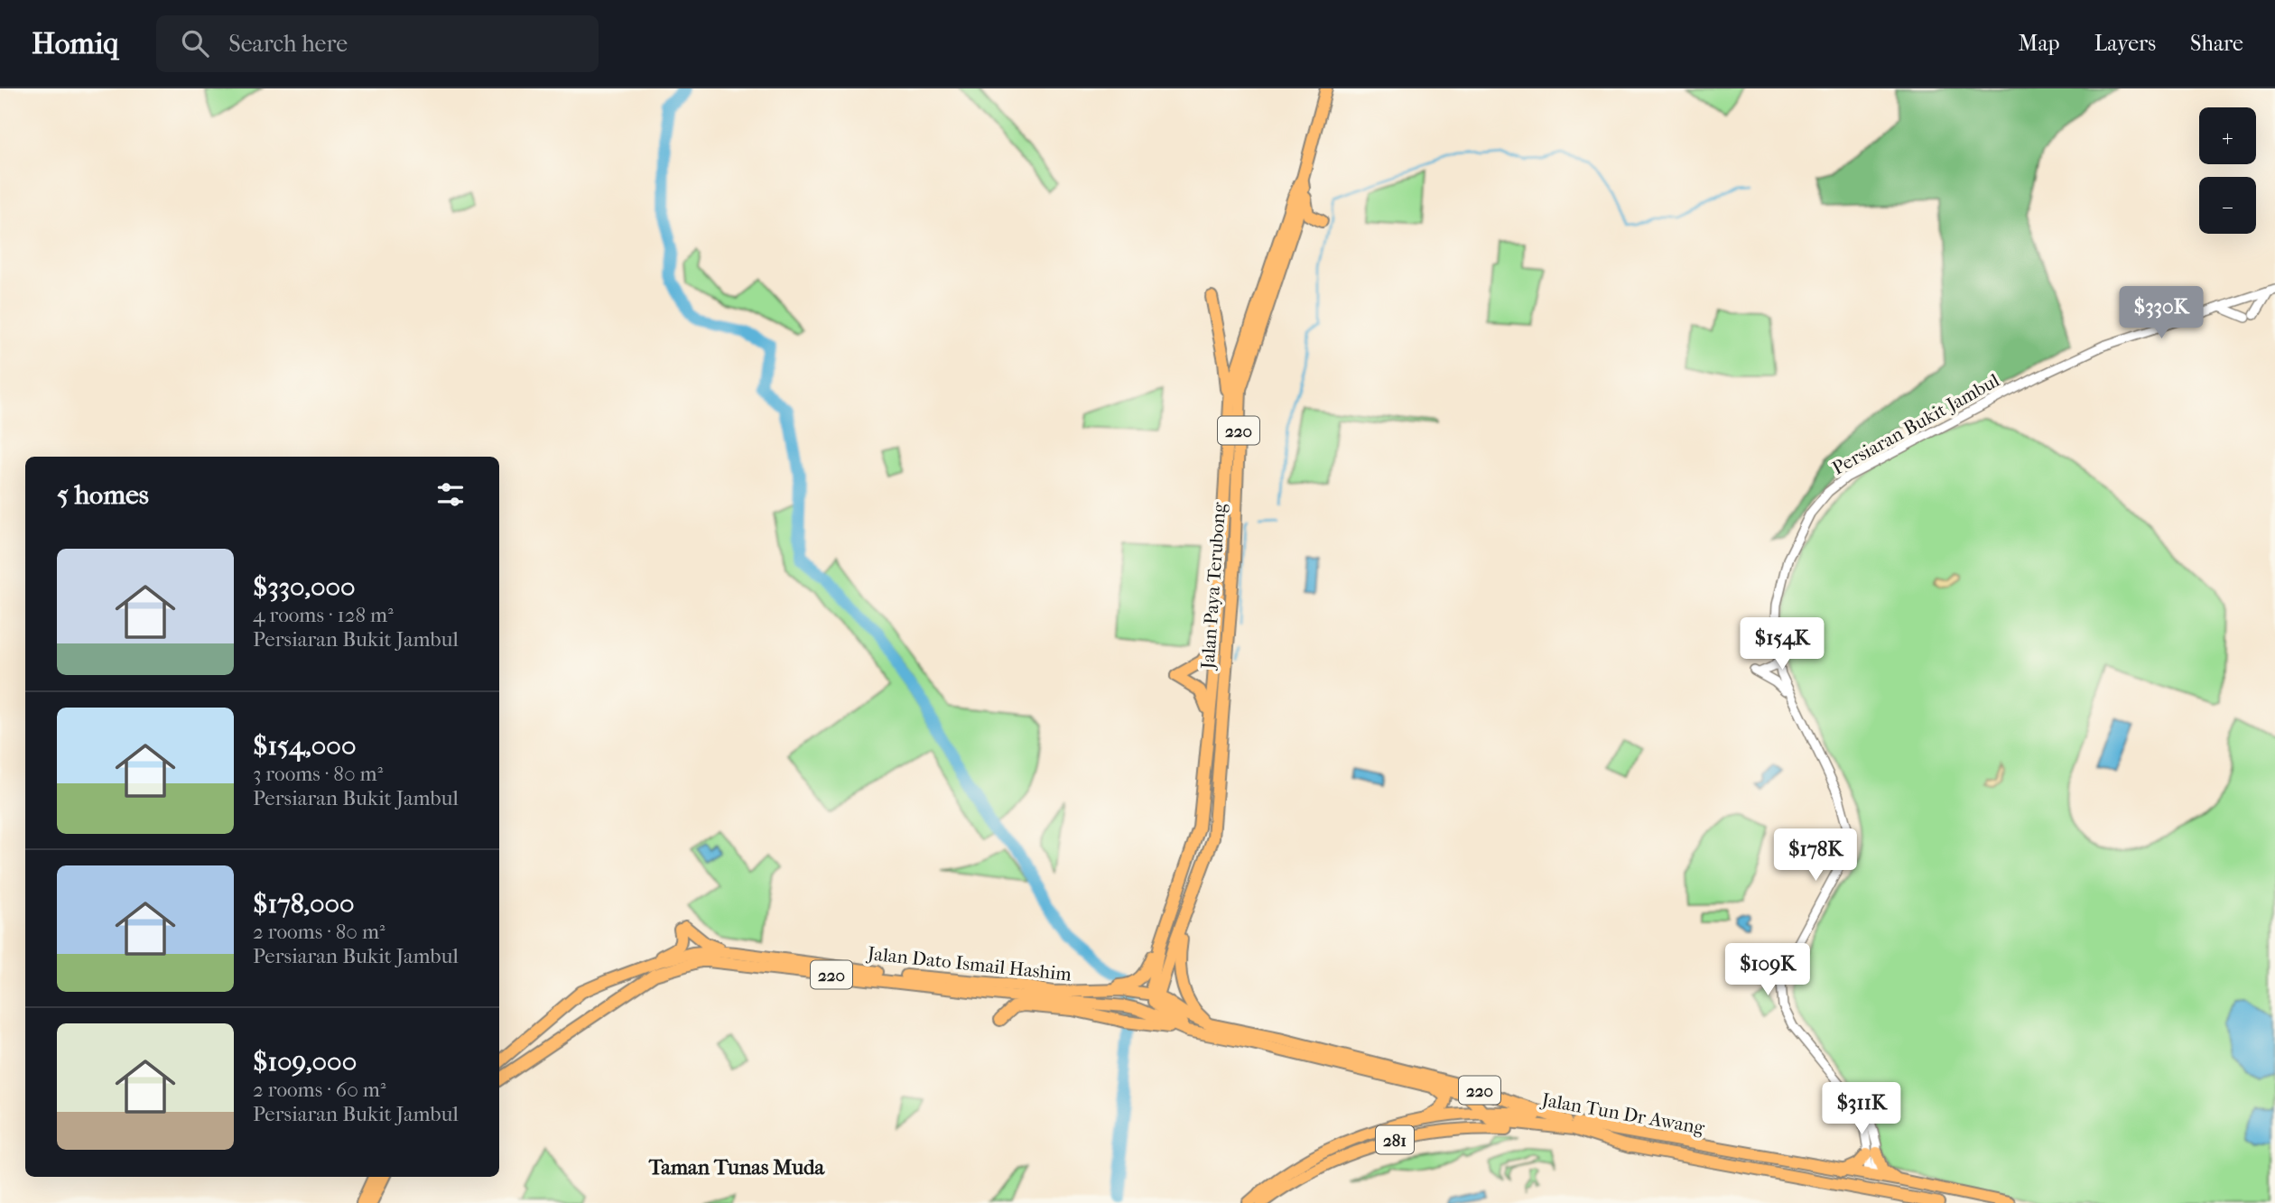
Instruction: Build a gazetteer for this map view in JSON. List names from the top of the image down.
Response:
{
  "streets": {
    "main road": [
      "220",
      "Jalan Paya Terubong",
      "Jalan Dato Ismail Hashim",
      "Jalan Tun Dr Awang",
      "281"
    ],
    "street": ["Persiaran Bukit Jambul"]
  },
  "crossings": [
    ["Persiaran Bukit Jambul", "Jalan Tun Dr Awang"],
    ["Jalan Paya Terubong", "Jalan Dato Ismail Hashim"],
    ["Jalan Dato Ismail Hashim", "Jalan Tun Dr Awang"]
  ],
  "districts": ["Taman Tunas Muda"],
  "page": {
    "header": "Homiq",
    "search": "Search here",
    "nav": ["Map", "Layers", "Share"],
    "map_buttons": ["+", "−"],
    "price": [
      "$330K",
      "$154K",
      "$178K",
      "$109K",
      "$311K"
    ],
    "heading": "5 homes",
    "list": [
      {
        "name": "$330,000",
        "note": "4 rooms · 128 m² · Persiaran Bukit Jambul"
      },
      {
        "name": "$154,000",
        "note": "3 rooms · 80 m² · Persiaran Bukit Jambul"
      },
      {
        "name": "$178,000",
        "note": "2 rooms · 80 m² · Persiaran Bukit Jambul"
      },
      {
        "name": "$109,000",
        "note": "2 rooms · 60 m² · Persiaran Bukit Jambul"
      }
    ]
  }
}
